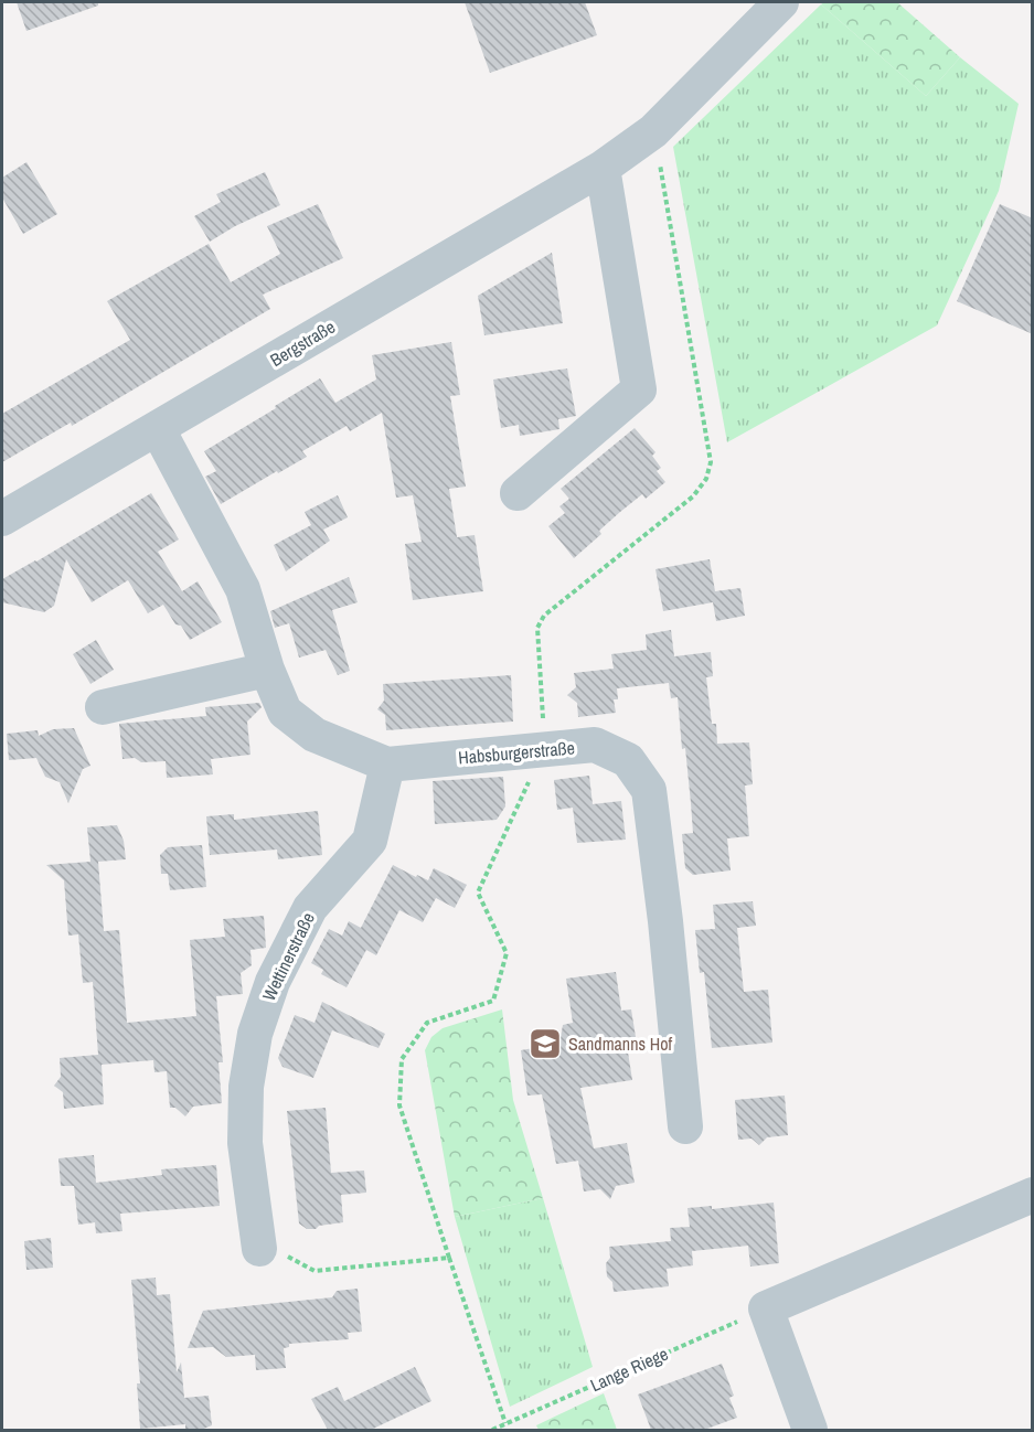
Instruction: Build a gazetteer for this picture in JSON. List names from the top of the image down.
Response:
{
  "streets": {
    "street": ["Bergstraße", "Habsburgerstraße", "Wettinerstraße"],
    "path": ["Lange Riege"]
  },
  "crossings": [
    ["Bergstraße", "Habsburgerstraße"],
    ["Habsburgerstraße", "Wettinerstraße"]
  ],
  "places": {
    "school or university": ["Sandmanns Hof"]
  }
}
